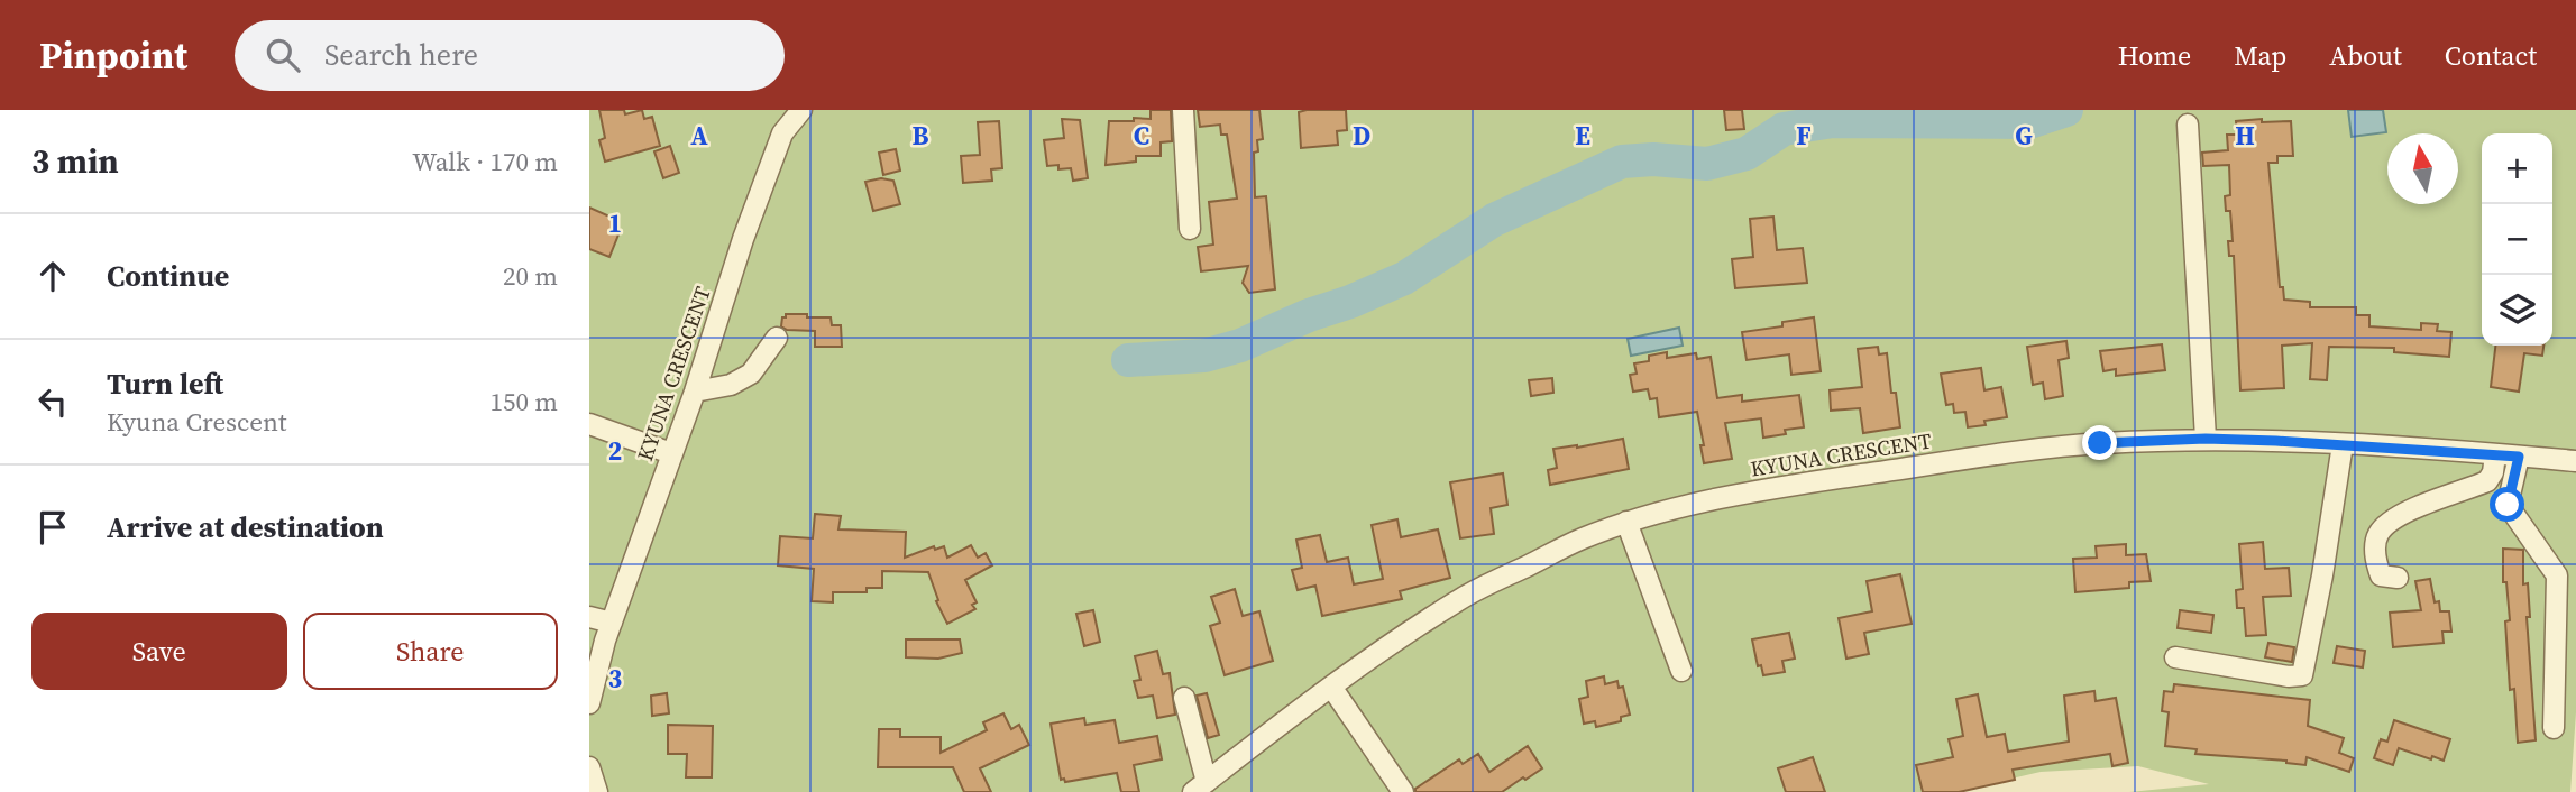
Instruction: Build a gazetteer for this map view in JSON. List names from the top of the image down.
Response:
{
  "streets": {
    "street": ["KYUNA CRESCENT"]
  },
  "north": "top",
  "page": {
    "header": "Pinpoint",
    "search": "Search here",
    "nav": [
      "Home",
      "Map",
      "About",
      "Contact"
    ],
    "heading": ["3 min", "Walk · 170 m"],
    "map_buttons": ["+", "−"],
    "list": [
      ["Continue", "20 m"],
      ["Turn left", "Kyuna Crescent", "150 m"],
      "Arrive at destination"
    ],
    "buttons": ["Save", "Share"]
  },
  "grid": {
    "columns": [
      "A",
      "B",
      "C",
      "D",
      "E",
      "F",
      "G",
      "H"
    ],
    "rows": ["1", "2", "3"]
  }
}
